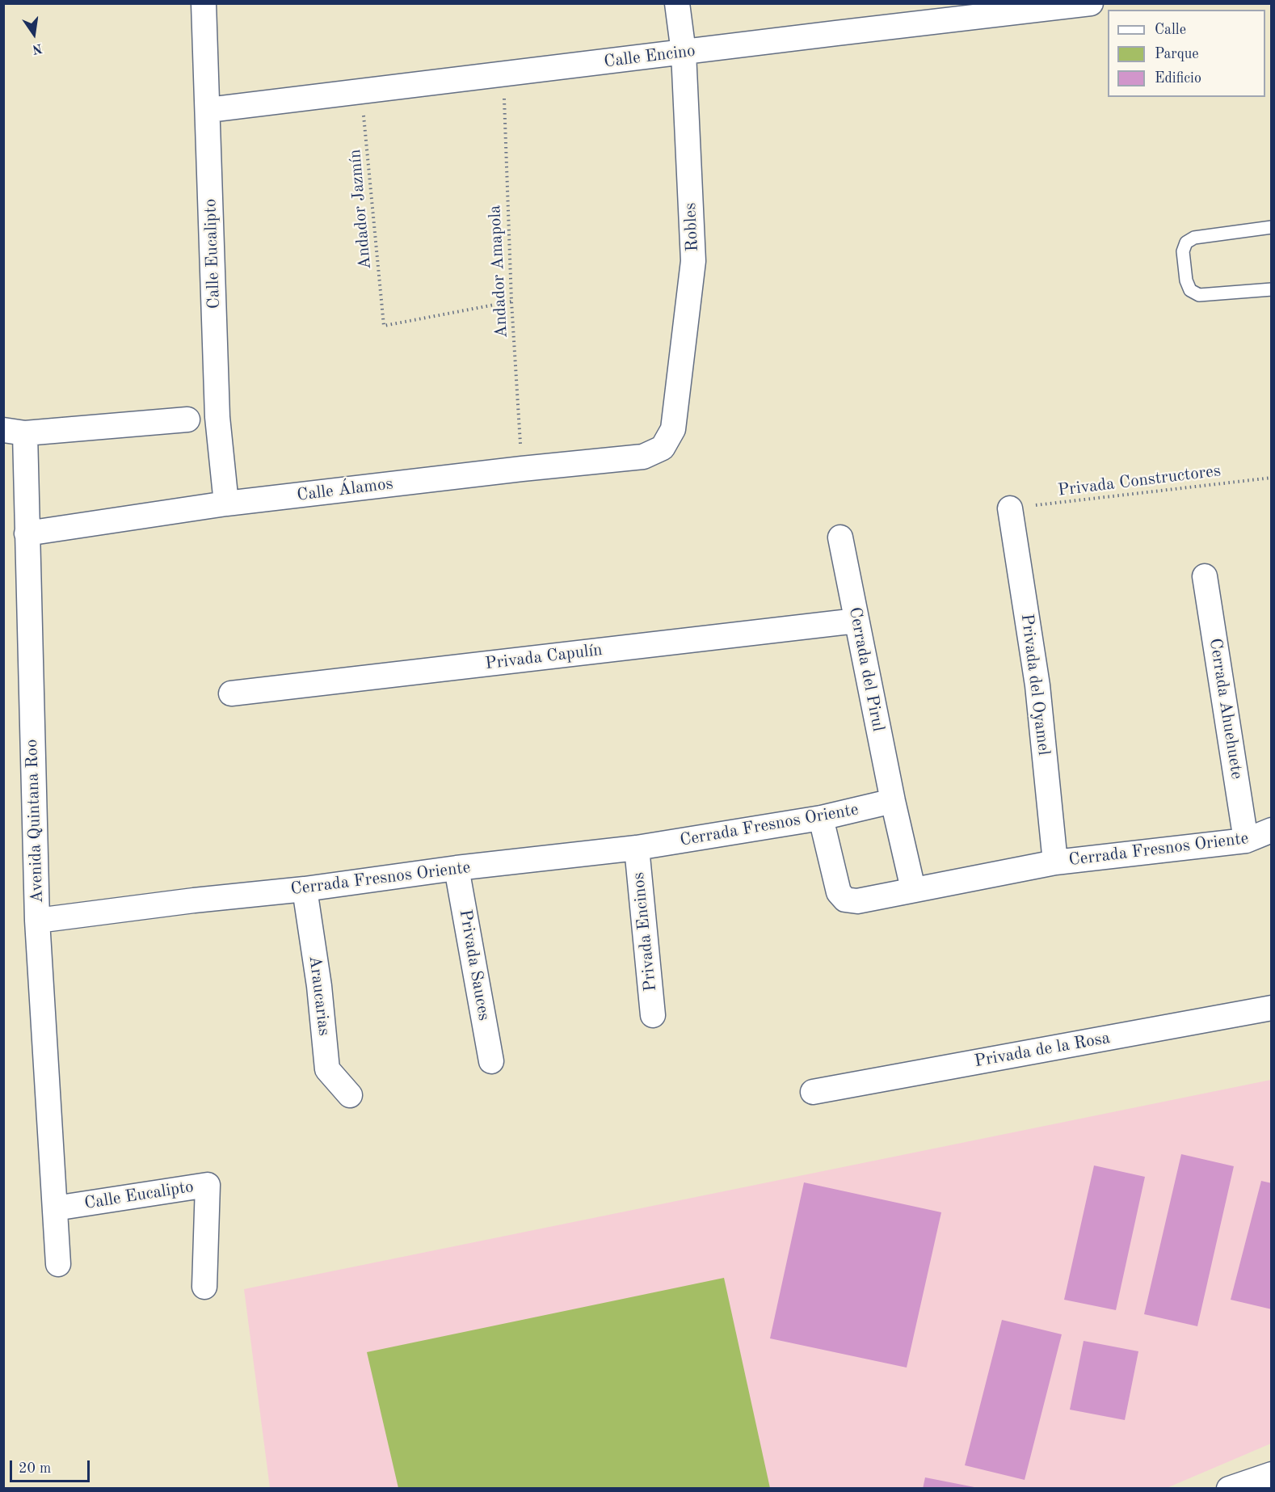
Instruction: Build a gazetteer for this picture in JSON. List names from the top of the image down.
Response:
{
  "streets": {
    "street": [
      "Calle Encino",
      "Robles",
      "Calle Eucalipto",
      "Calle Álamos",
      "Privada Capulín",
      "Cerrada del Pirul",
      "Privada del Oyamel",
      "Cerrada Ahuehuete",
      "Avenida Quintana Roo",
      "Cerrada Fresnos Oriente",
      "Privada Encinos",
      "Privada Sauces",
      "Araucarias",
      "Privada de la Rosa"
    ],
    "path": ["Andador Jazmín", "Andador Amapola", "Privada Constructores"]
  },
  "crossings": [
    ["Calle Encino", "Andador Jazmín"],
    ["Calle Encino", "Robles"],
    ["Calle Encino", "Calle Eucalipto"],
    ["Calle Encino", "Andador Amapola"],
    ["Andador Jazmín", "Andador Amapola"],
    ["Robles", "Calle Álamos"],
    ["Calle Eucalipto", "Calle Álamos"],
    ["Calle Eucalipto", "Avenida Quintana Roo"],
    ["Andador Amapola", "Calle Álamos"],
    ["Privada Constructores", "Privada del Oyamel"],
    ["Calle Álamos", "Avenida Quintana Roo"],
    ["Privada Capulín", "Cerrada del Pirul"],
    ["Cerrada del Pirul", "Cerrada Fresnos Oriente"],
    ["Privada del Oyamel", "Cerrada Fresnos Oriente"],
    ["Cerrada Ahuehuete", "Cerrada Fresnos Oriente"],
    ["Avenida Quintana Roo", "Cerrada Fresnos Oriente"],
    ["Cerrada Fresnos Oriente", "Privada Encinos"],
    ["Cerrada Fresnos Oriente", "Privada Sauces"],
    ["Cerrada Fresnos Oriente", "Araucarias"]
  ],
  "legend": ["Calle", "Parque", "Edificio"],
  "scale_bar": "20 m",
  "north": "bottom"
}
